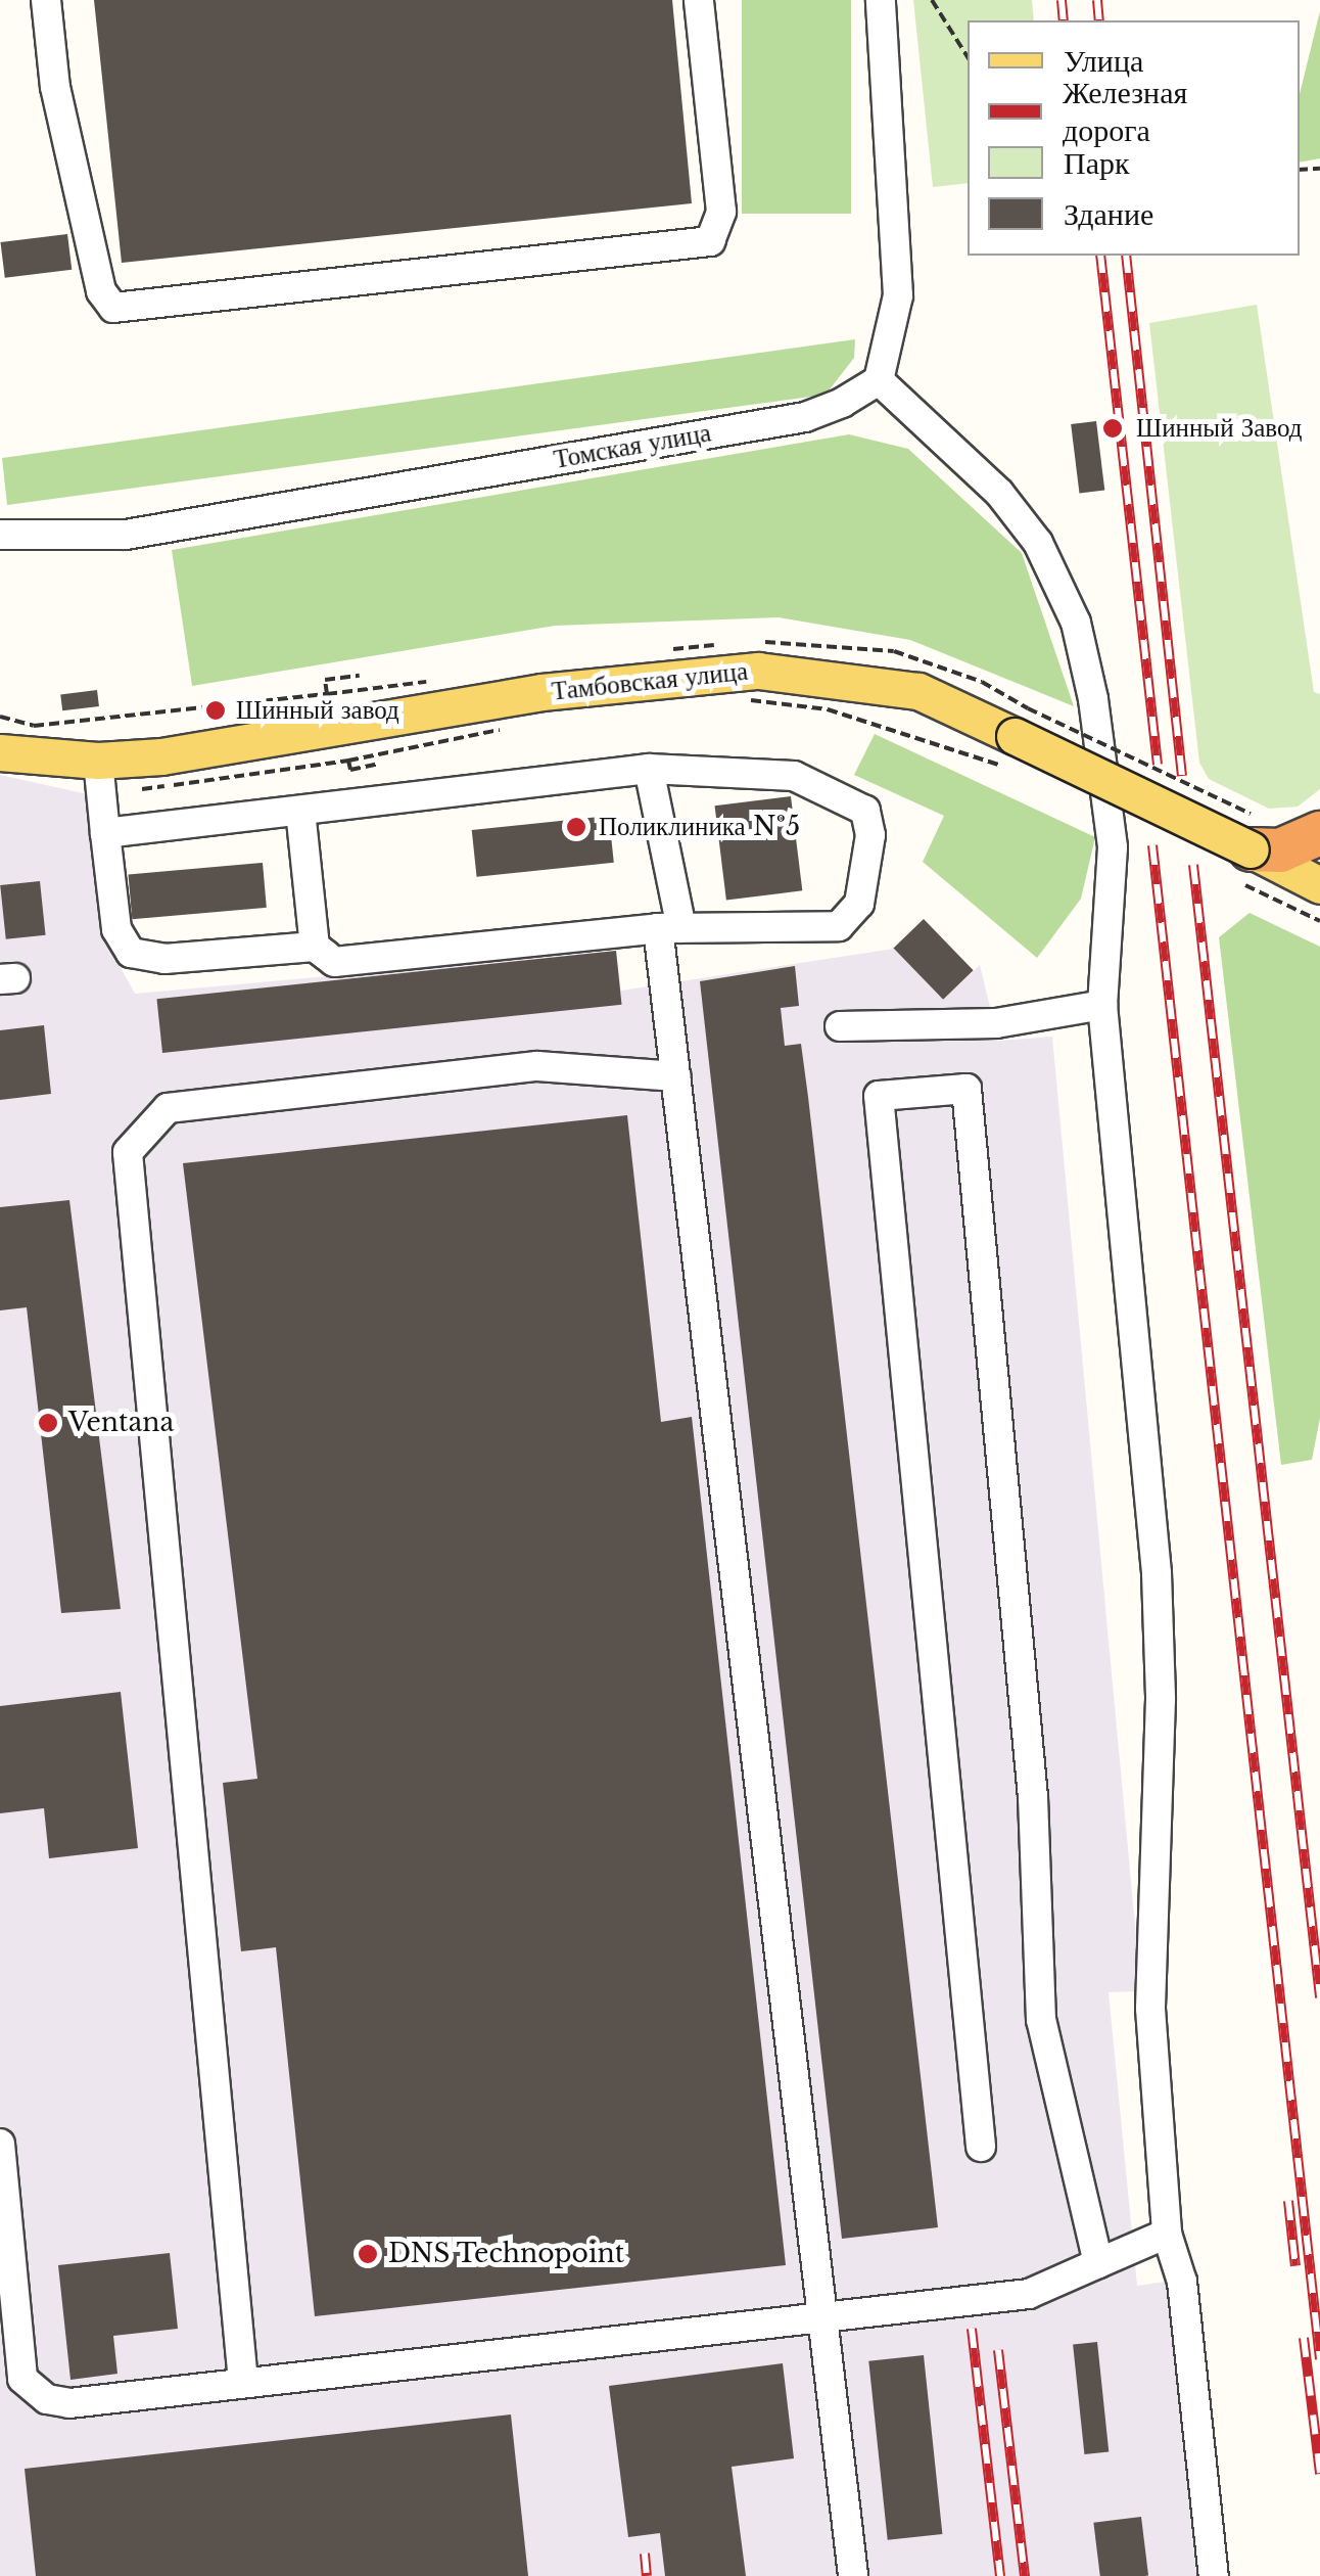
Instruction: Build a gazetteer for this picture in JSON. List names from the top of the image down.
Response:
{
  "streets": {
    "main road": ["Тамбовская улица"],
    "street": ["Томская улица"]
  },
  "places": [
    "Шинный Завод",
    "Шинный завод",
    "Поликлиника №5",
    "Ventana",
    "DNS Technopoint"
  ],
  "legend": [
    "Улица",
    "Железная дорога",
    "Парк",
    "Здание"
  ]
}
